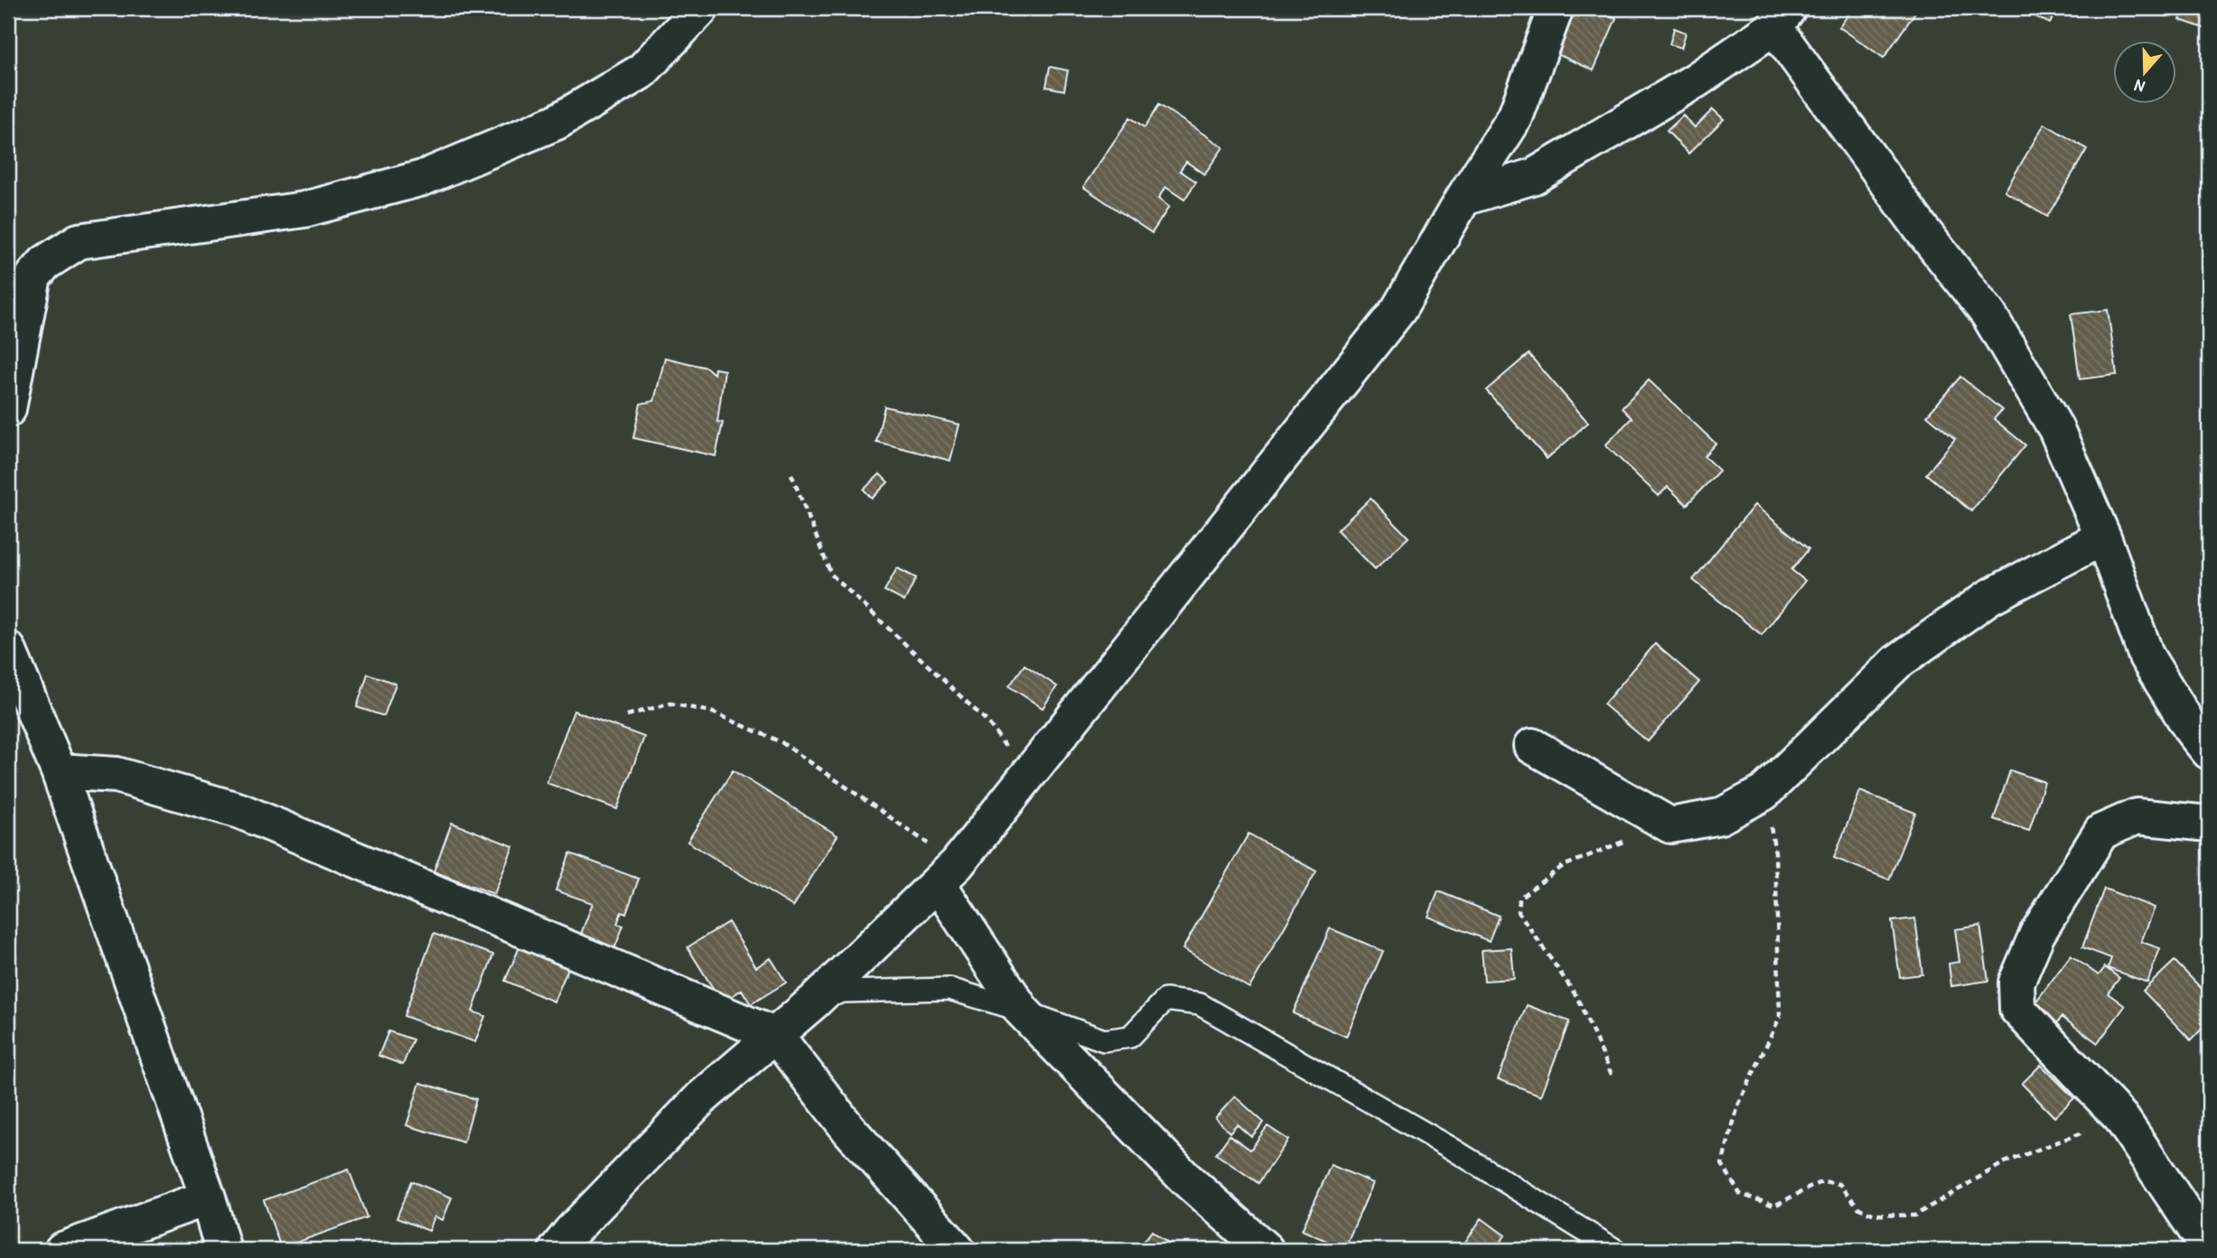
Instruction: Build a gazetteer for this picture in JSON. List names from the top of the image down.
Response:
{
  "north": "bottom"
}
